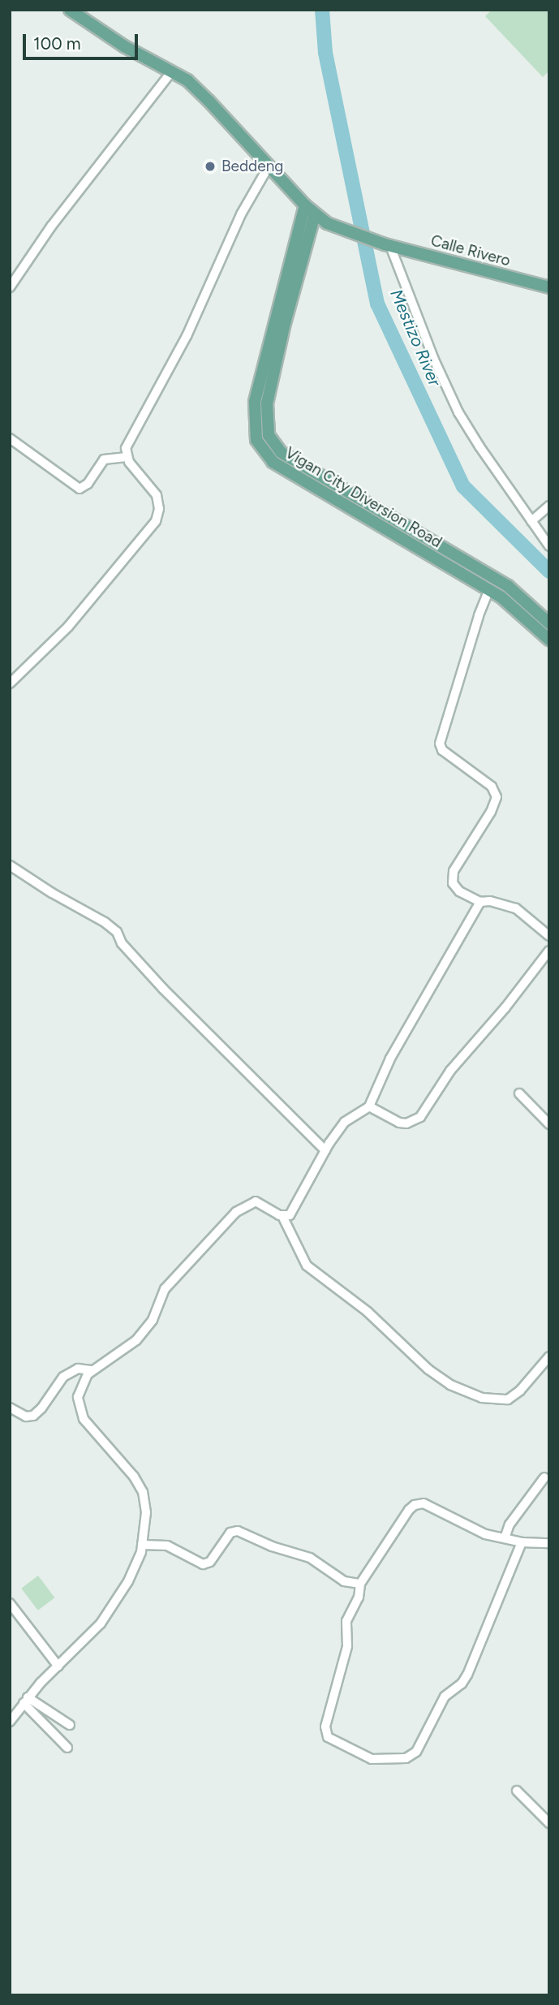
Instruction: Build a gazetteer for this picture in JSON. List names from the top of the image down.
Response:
{
  "streets": {
    "main road": ["Calle Rivero", "Vigan City Diversion Road"]
  },
  "crossings": [
    ["Calle Rivero", "Vigan City Diversion Road"]
  ],
  "water": ["Mestizo River"],
  "places": ["Beddeng"],
  "scale_bar": "100 m"
}
